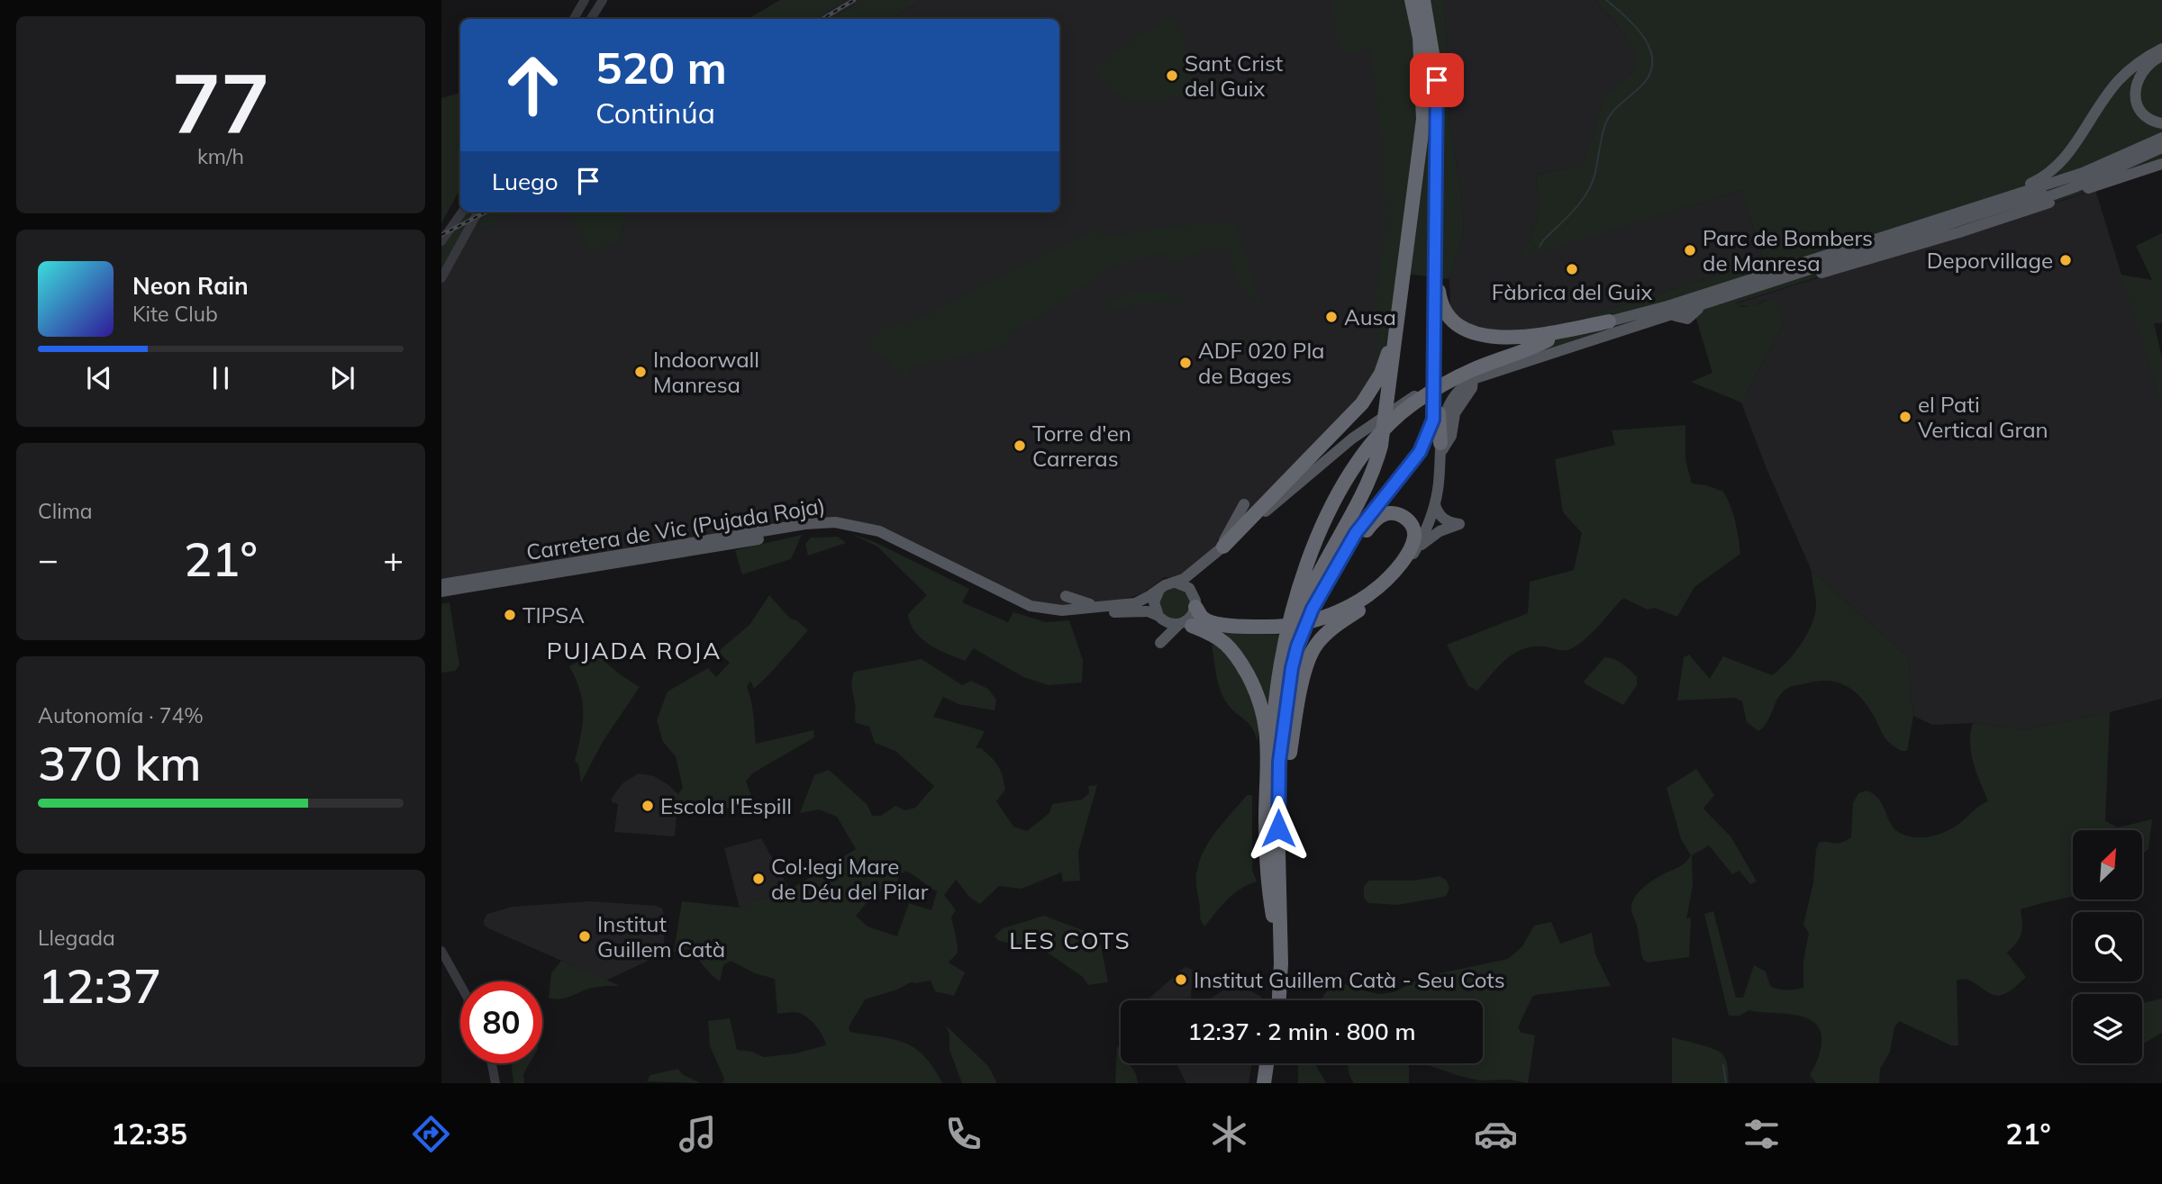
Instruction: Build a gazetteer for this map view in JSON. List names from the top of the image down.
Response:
{
  "streets": {
    "main road": ["Carretera de Vic (Pujada Roja)"]
  },
  "districts": ["PUJADA ROJA", "LES COTS"],
  "places": [
    "Sant Crist del Guix",
    "Parc de Bombers de Manresa",
    "Deporvillage",
    "Fàbrica del Guix",
    "Ausa",
    "ADF 020 Pla de Bages",
    "Indoorwall Manresa",
    "el Pati Vertical Gran",
    "Torre d'en Carreras",
    "TIPSA",
    "Escola l'Espill",
    "Col·legi Mare de Déu del Pilar",
    "Institut Guillem Catà",
    "Institut Guillem Catà - Seu Cots"
  ],
  "north": "top right",
  "page": {
    "tile": [
      ["77", "km/h"],
      "Clima",
      ["Autonomía · 74%", "370 km"],
      ["Llegada", "12:37"]
    ],
    "turn": ["520 m", "Continúa"],
    "then": "Luego",
    "song": ["Neon Rain", "Kite Club"],
    "heat": ["−", "21°", "+"],
    "limit": "80",
    "trip": "12:37 · 2 min · 800 m",
    "tabs": ["12:35", "21°"]
  }
}
